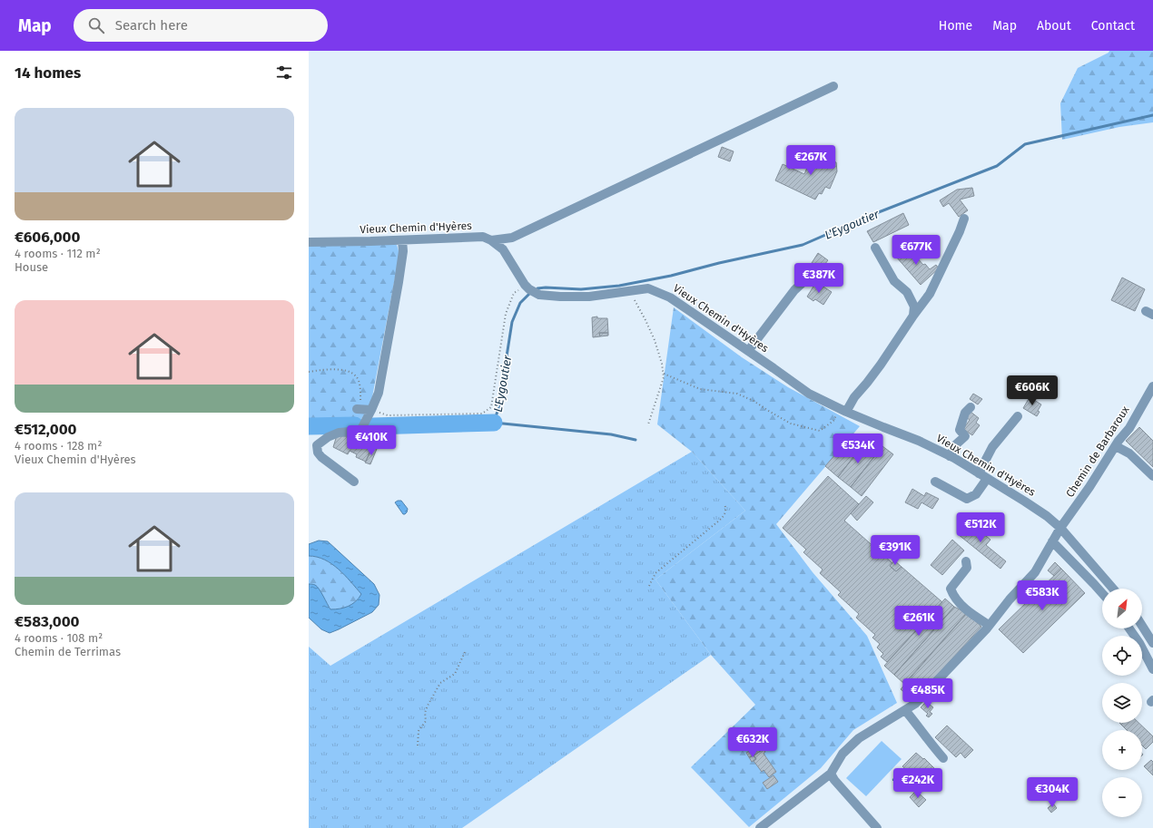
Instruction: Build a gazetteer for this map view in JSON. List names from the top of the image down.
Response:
{
  "streets": {
    "street": ["Vieux Chemin d'Hyères", "Chemin de Barbaroux"]
  },
  "crossings": [
    ["Vieux Chemin d'Hyères", "Chemin de Barbaroux"]
  ],
  "water": ["L'Eygoutier"],
  "north": "top right",
  "page": {
    "header": "Map",
    "search": "Search here",
    "nav": [
      "Home",
      "Map",
      "About",
      "Contact"
    ],
    "heading": "14 homes",
    "list": [
      {
        "name": "€606,000",
        "note": "4 rooms · 112 m² · House"
      },
      {
        "name": "€512,000",
        "note": "4 rooms · 128 m² · Vieux Chemin d'Hyères"
      },
      {
        "name": "€583,000",
        "note": "4 rooms · 108 m² · Chemin de Terrimas"
      }
    ],
    "price": [
      "€267K",
      "€677K",
      "€387K",
      "€606K",
      "€410K",
      "€534K",
      "€512K",
      "€391K",
      "€583K",
      "€261K",
      "€485K",
      "€632K",
      "€242K",
      "€304K"
    ],
    "map_buttons": ["+", "−"]
  }
}
